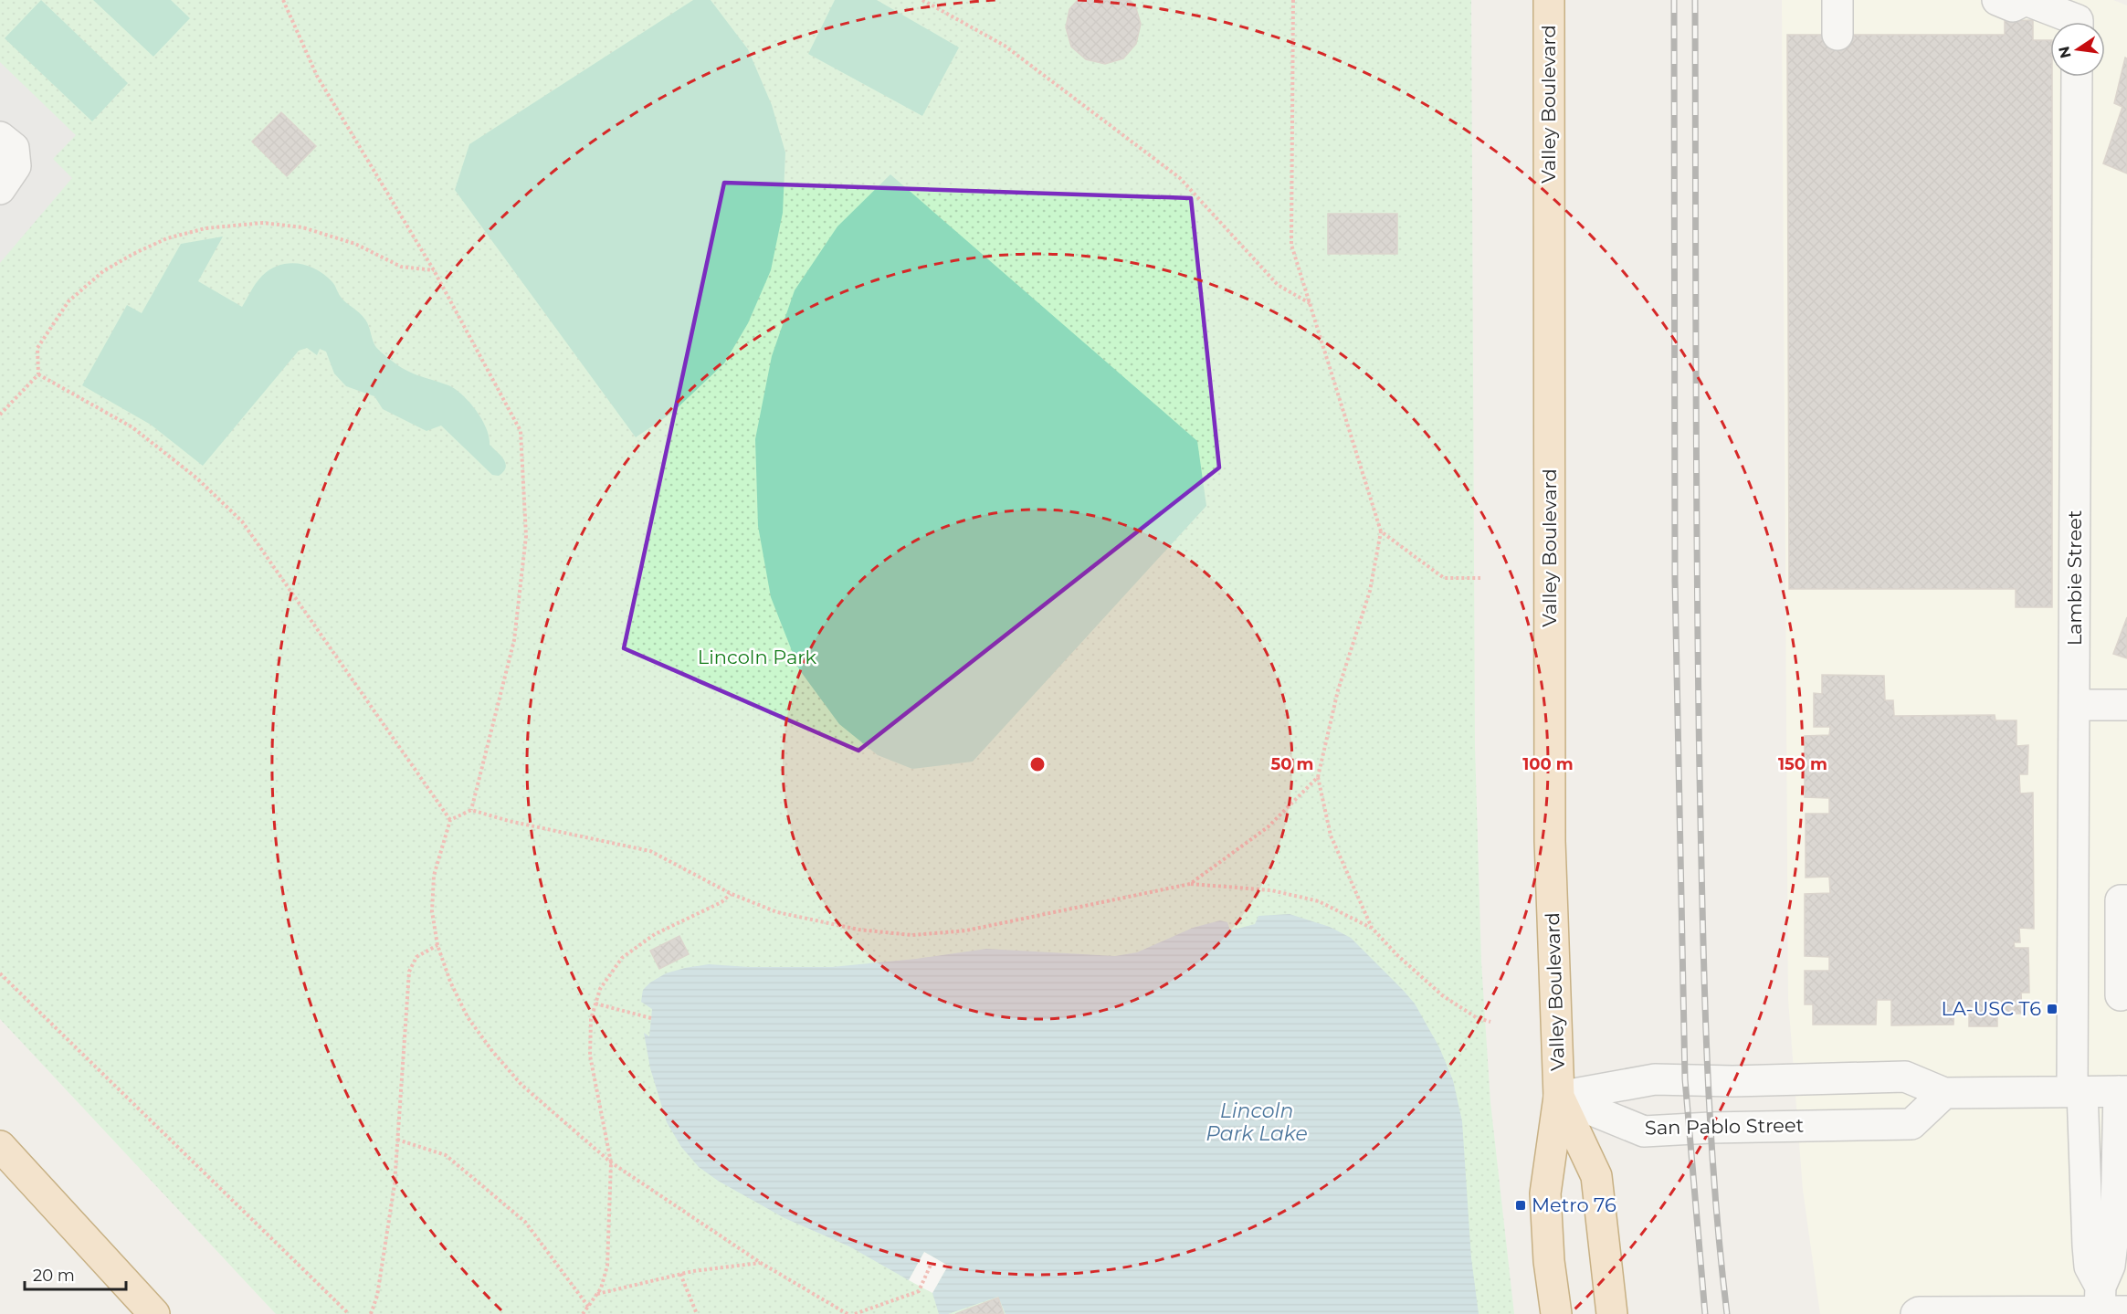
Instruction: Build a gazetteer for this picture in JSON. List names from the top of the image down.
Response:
{
  "streets": {
    "main road": ["Valley Boulevard"],
    "street": ["Lambie Street", "San Pablo Street"]
  },
  "crossings": [
    ["Valley Boulevard", "San Pablo Street"]
  ],
  "water": ["Lincoln Park Lake"],
  "parks": ["Lincoln Park"],
  "places": {
    "transit": ["LA-USC T6", "Metro 76"]
  },
  "scale_bar": "20 m",
  "north": "left",
  "rings": ["50 m", "100 m", "150 m"]
}
